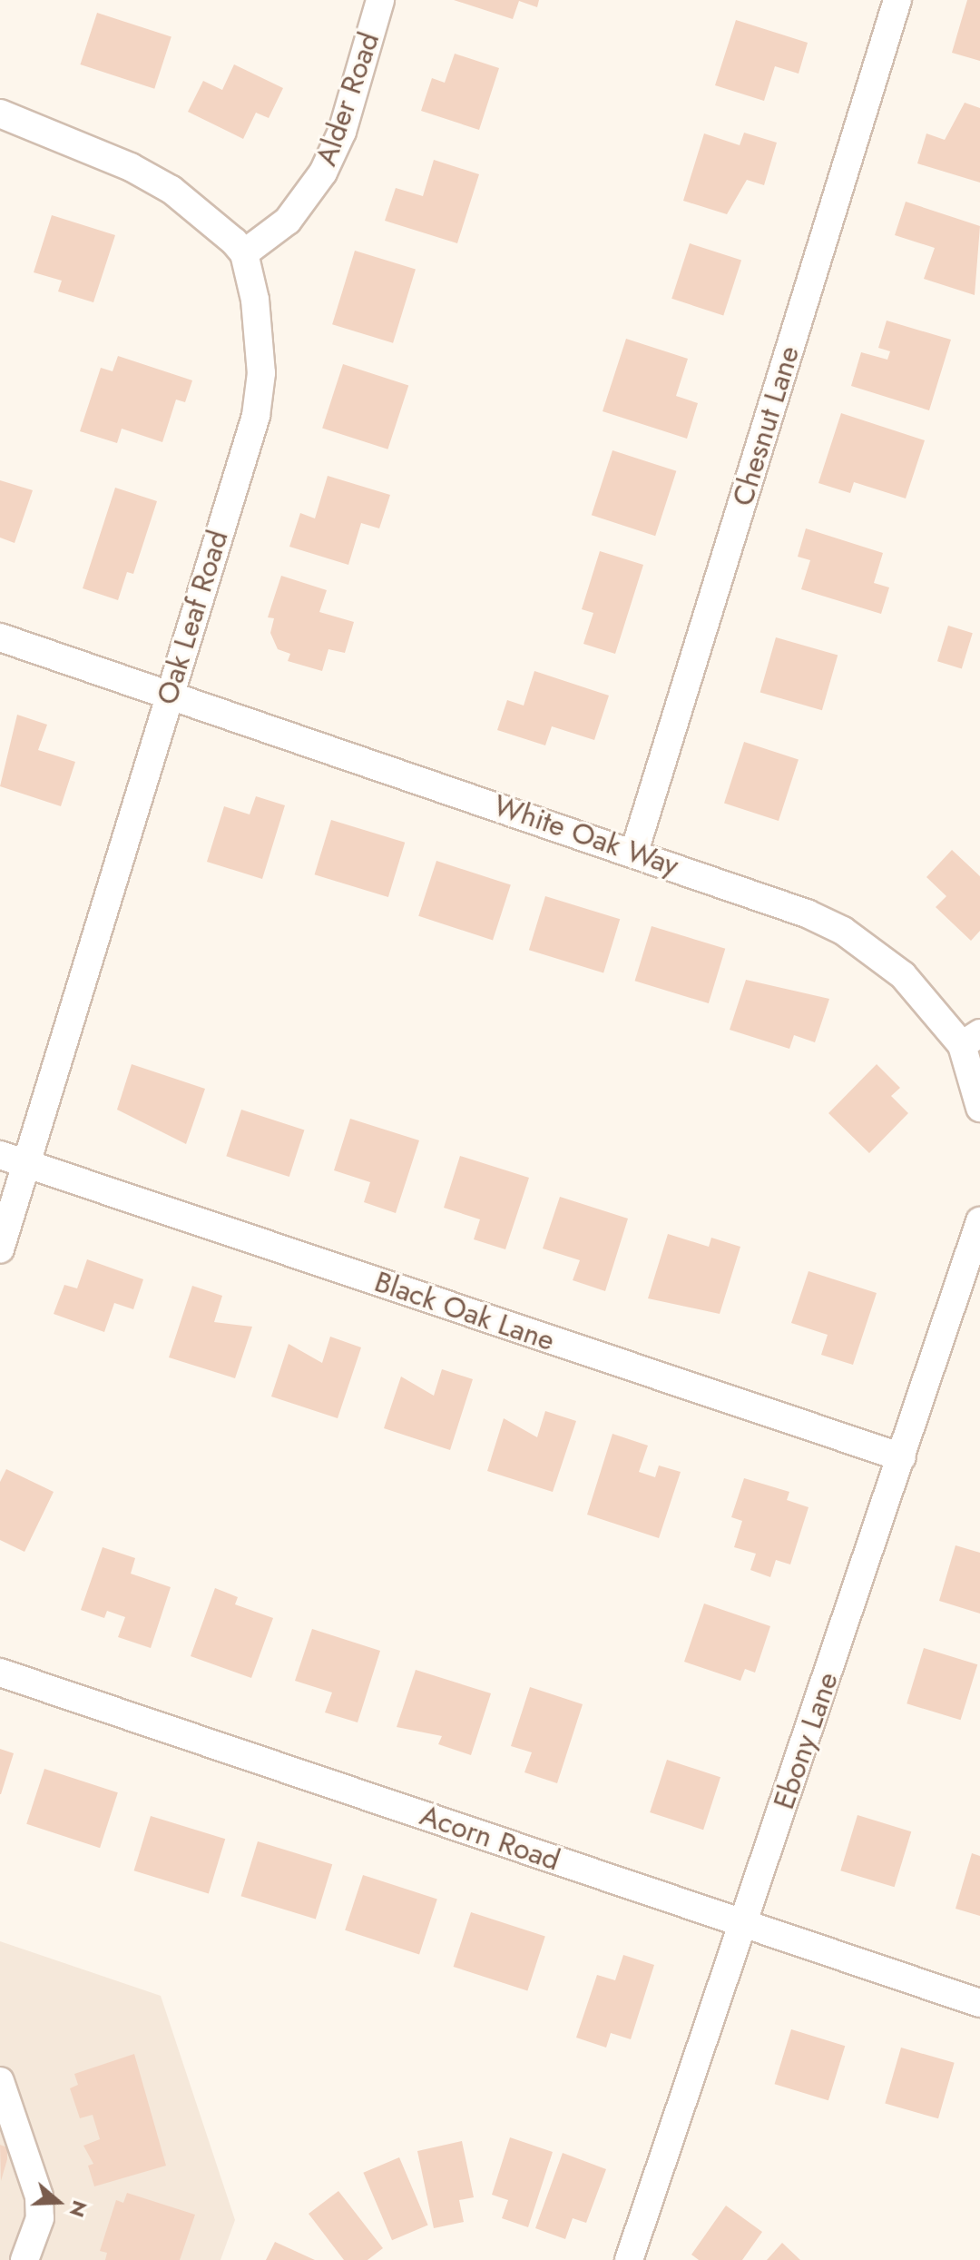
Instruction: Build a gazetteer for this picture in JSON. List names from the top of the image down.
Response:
{
  "streets": {
    "street": [
      "Alder Road",
      "Chesnut Lane",
      "Oak Leaf Road",
      "White Oak Way",
      "Black Oak Lane",
      "Ebony Lane",
      "Acorn Road"
    ]
  },
  "crossings": [
    ["Alder Road", "Oak Leaf Road"],
    ["Chesnut Lane", "White Oak Way"],
    ["Oak Leaf Road", "White Oak Way"],
    ["Oak Leaf Road", "Black Oak Lane"],
    ["Black Oak Lane", "Ebony Lane"],
    ["Ebony Lane", "Acorn Road"]
  ],
  "north": "right"
}
